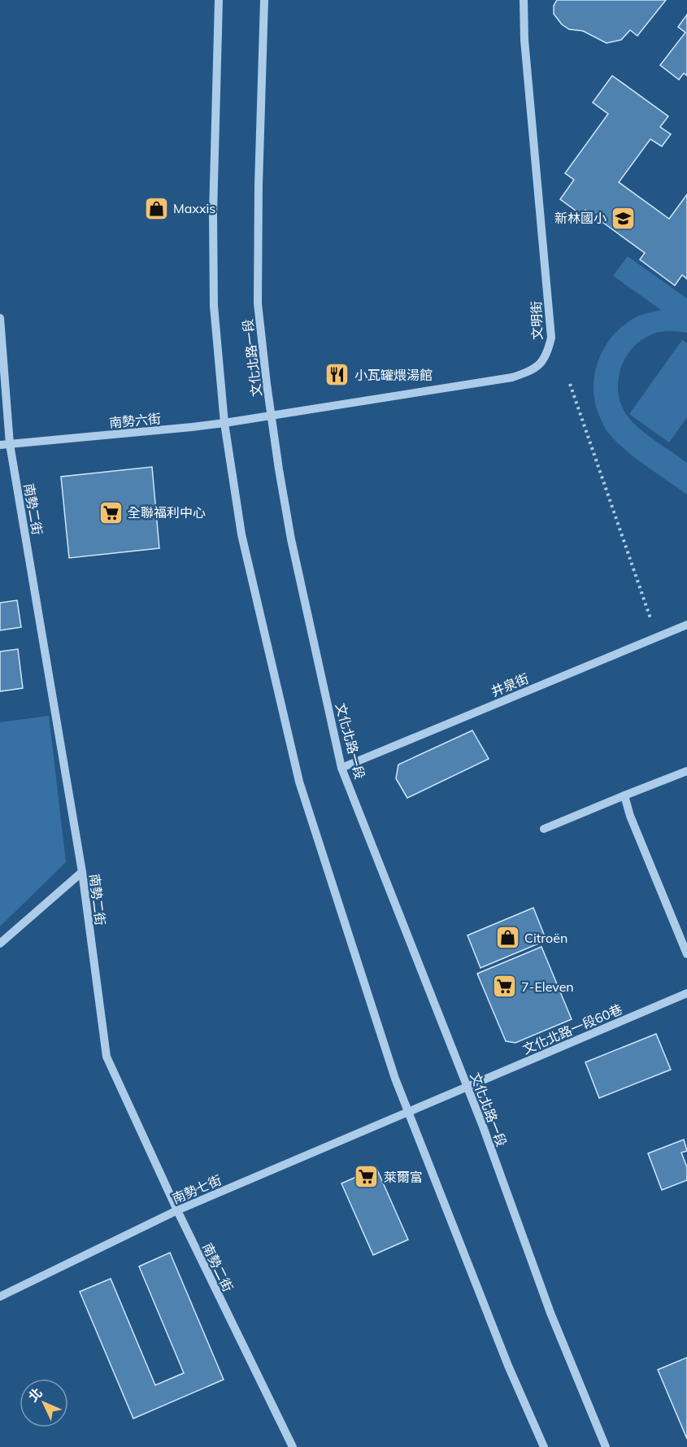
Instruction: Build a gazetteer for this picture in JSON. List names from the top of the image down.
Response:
{
  "streets": {
    "street": [
      "文明街",
      "文化北路一段",
      "南勢六街",
      "南勢二街",
      "井泉街",
      "文化北路一段60巷",
      "南勢七街"
    ]
  },
  "crossings": [
    ["文明街", "文化北路一段"],
    ["文明街", "南勢六街"],
    ["文化北路一段", "南勢六街"],
    ["文化北路一段", "井泉街"],
    ["文化北路一段", "文化北路一段60巷"],
    ["南勢六街", "南勢二街"],
    ["南勢二街", "南勢七街"],
    ["文化北路一段60巷", "南勢七街"]
  ],
  "places": {
    "shop": ["Maxxis", "Citroën"],
    "school or university": ["新林國小"],
    "restaurant": ["小瓦罐煨湯館"],
    "supermarket": ["全聯福利中心", "7-Eleven", "萊爾富"]
  },
  "north": "top left"
}
